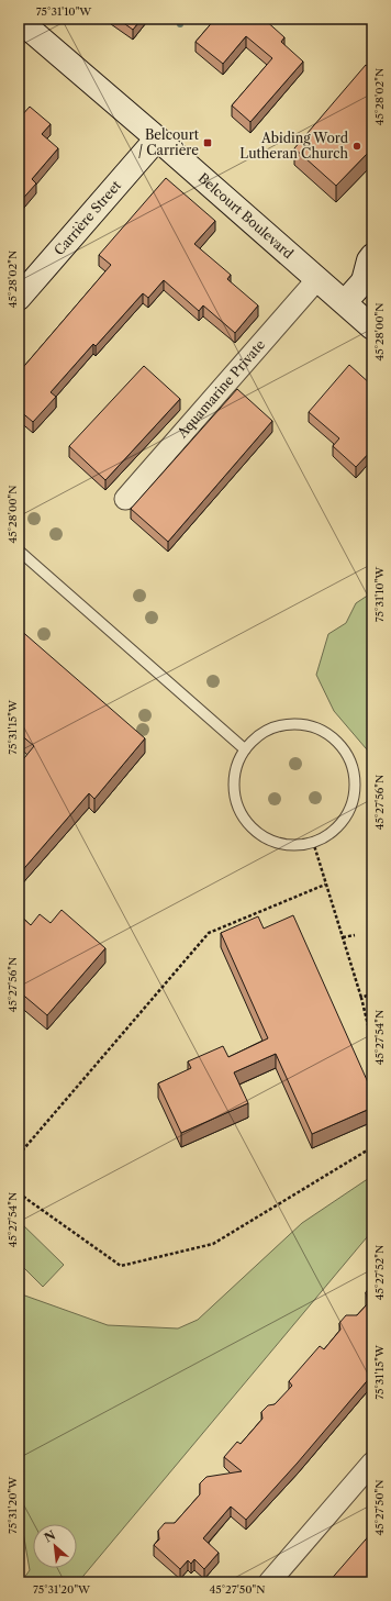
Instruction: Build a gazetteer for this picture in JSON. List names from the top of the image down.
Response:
{
  "streets": {
    "street": ["Belcourt Boulevard", "Carrière Street", "Aquamarine Private"]
  },
  "crossings": [
    ["Belcourt Boulevard", "Carrière Street"],
    ["Belcourt Boulevard", "Aquamarine Private"]
  ],
  "places": {
    "transit": ["Belcourt / Carrière"],
    "other": ["Abiding Word Lutheran Church"]
  },
  "north": "top left",
  "coordinates": [
    "75°31'10\"W",
    "45°28'02\"N",
    "45°28'00\"N",
    "75°31'15\"W",
    "45°27'56\"N",
    "45°27'54\"N",
    "45°27'52\"N",
    "75°31'20\"W",
    "45°27'50\"N"
  ]
}
